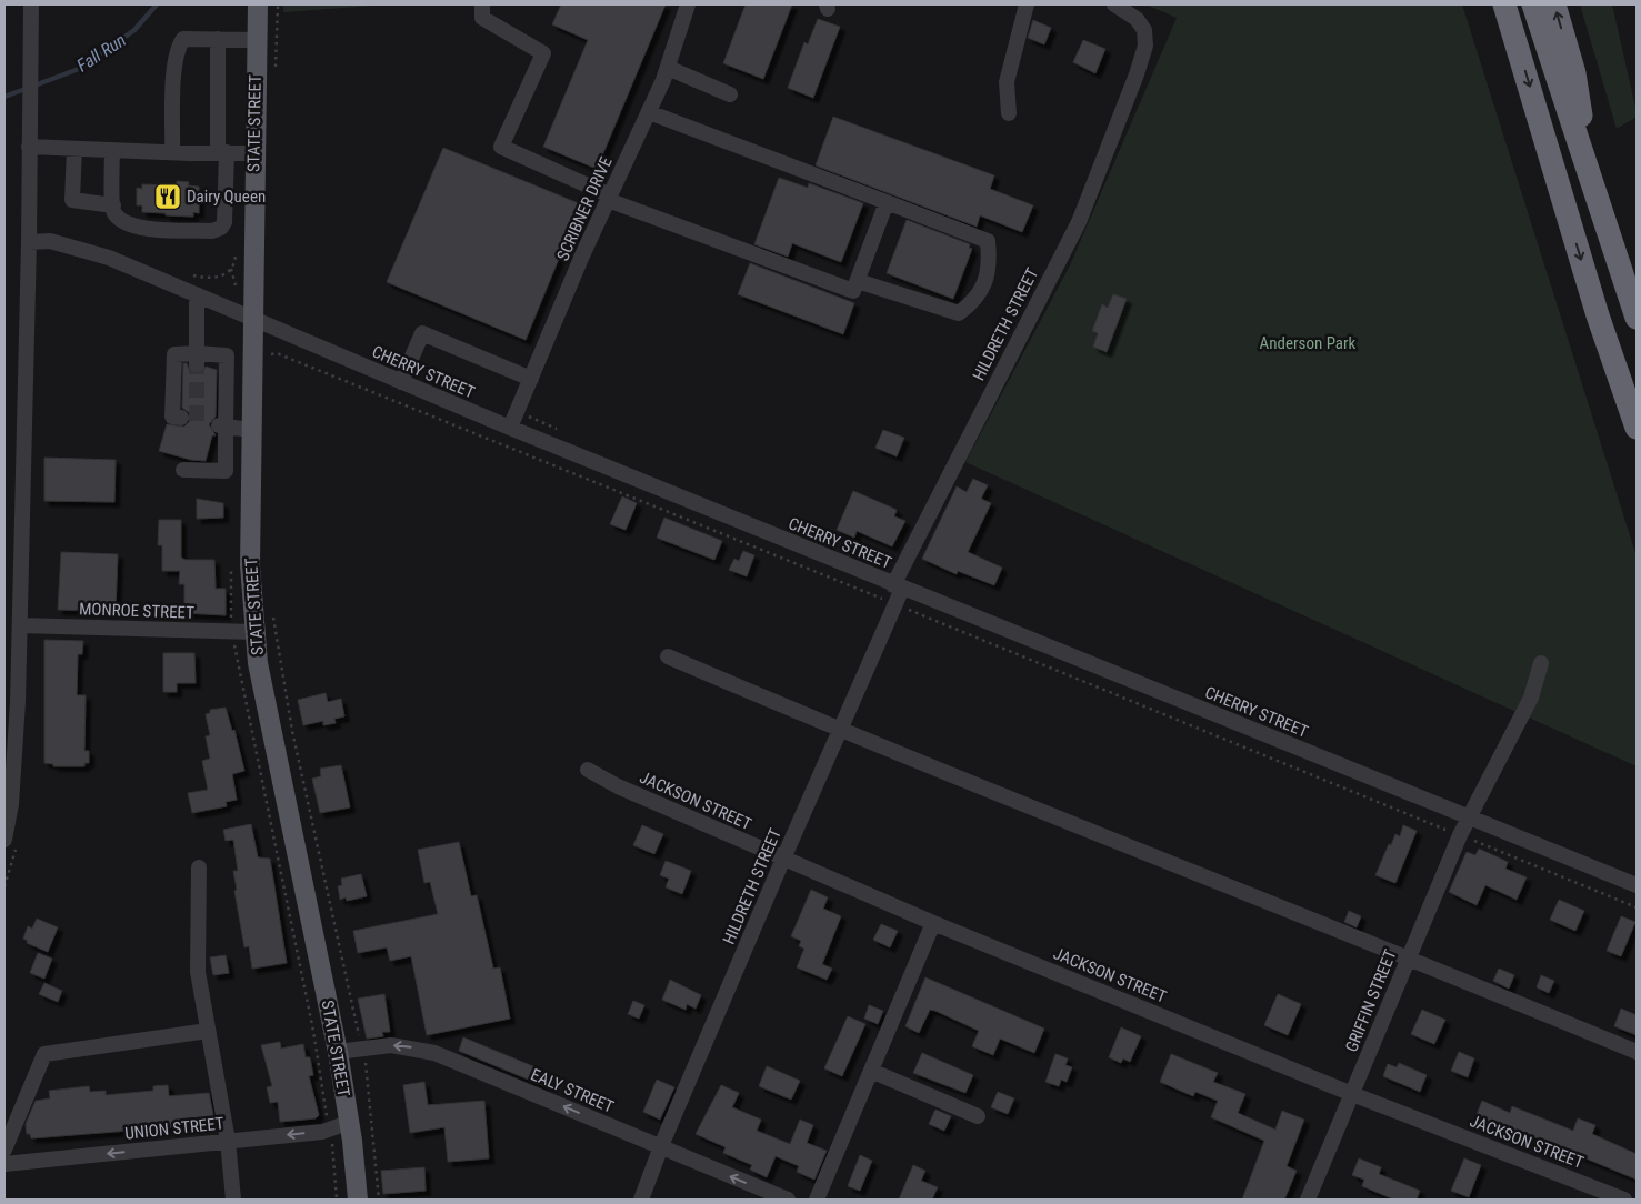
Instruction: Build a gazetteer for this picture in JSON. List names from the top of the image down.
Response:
{
  "streets": {
    "main road": ["STATE STREET"],
    "street": [
      "SCRIBNER DRIVE",
      "HILDRETH STREET",
      "CHERRY STREET",
      "MONROE STREET",
      "JACKSON STREET",
      "GRIFFIN STREET",
      "EALY STREET",
      "UNION STREET"
    ]
  },
  "crossings": [
    ["STATE STREET", "CHERRY STREET"],
    ["STATE STREET", "MONROE STREET"],
    ["STATE STREET", "EALY STREET"],
    ["STATE STREET", "UNION STREET"],
    ["SCRIBNER DRIVE", "CHERRY STREET"],
    ["HILDRETH STREET", "CHERRY STREET"],
    ["HILDRETH STREET", "JACKSON STREET"],
    ["HILDRETH STREET", "EALY STREET"],
    ["CHERRY STREET", "GRIFFIN STREET"],
    ["JACKSON STREET", "GRIFFIN STREET"]
  ],
  "one_way": ["EALY STREET", "UNION STREET"],
  "water": ["Fall Run"],
  "parks": ["Anderson Park"],
  "places": {
    "restaurant": ["Dairy Queen"]
  }
}
